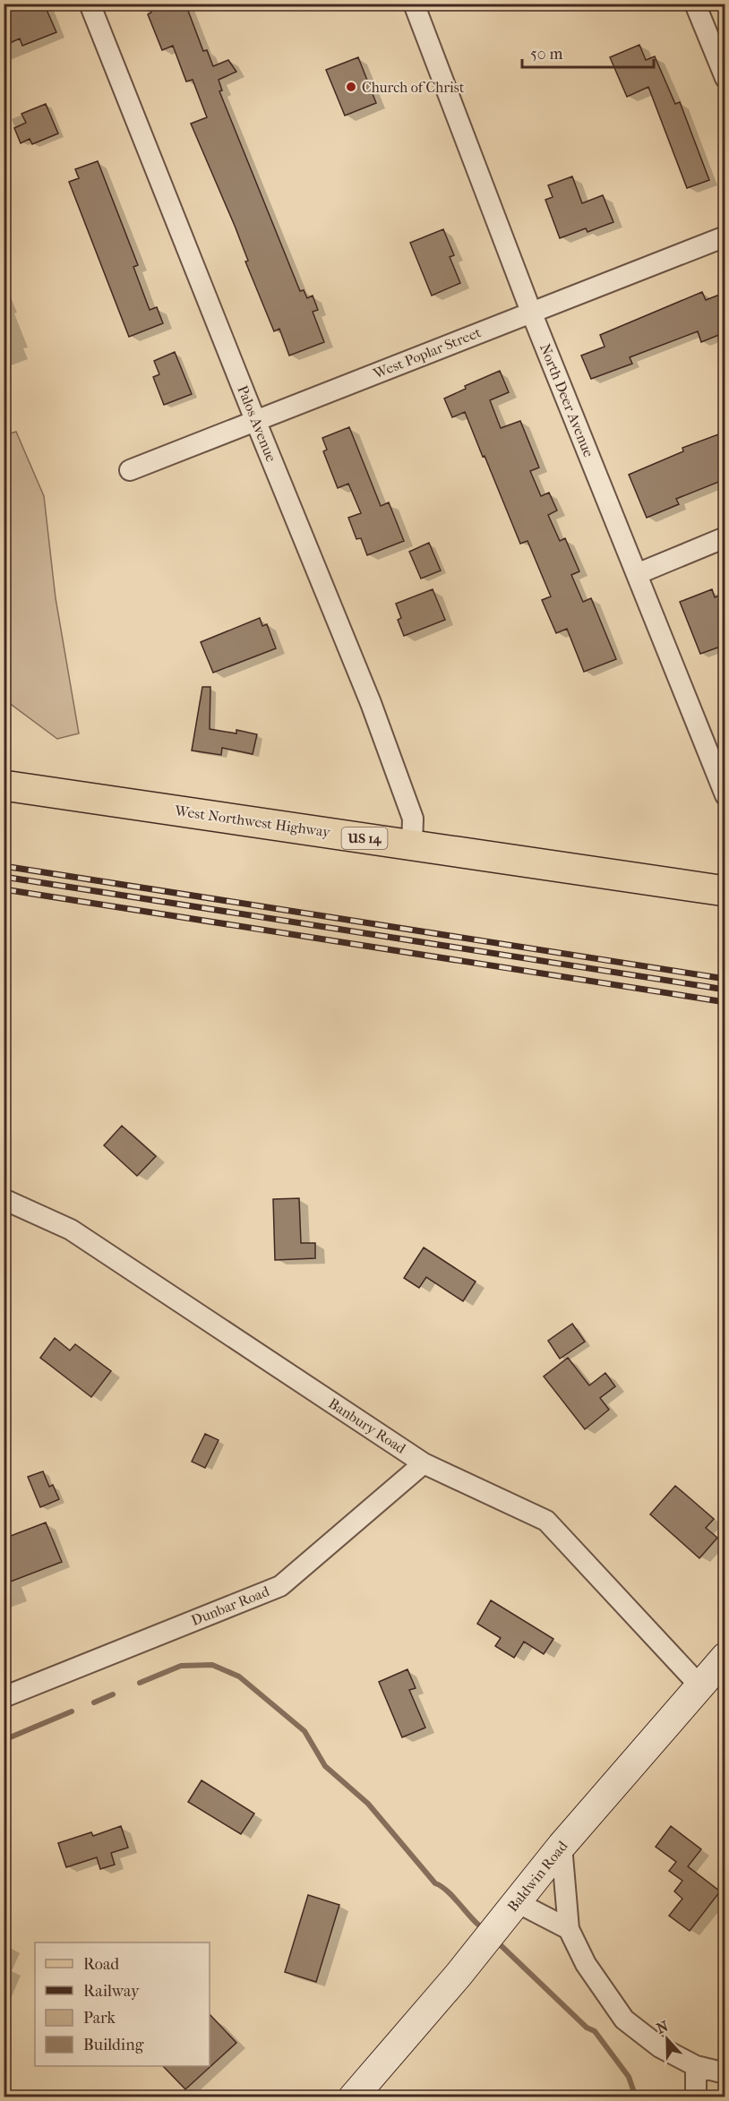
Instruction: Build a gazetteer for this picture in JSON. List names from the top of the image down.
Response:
{
  "streets": {
    "main road": ["West Northwest Highway", "US 14"],
    "street": [
      "West Poplar Street",
      "North Deer Avenue",
      "Palos Avenue",
      "Banbury Road",
      "Dunbar Road",
      "Baldwin Road"
    ]
  },
  "crossings": [
    ["West Poplar Street", "North Deer Avenue"],
    ["West Poplar Street", "Palos Avenue"],
    ["Palos Avenue", "West Northwest Highway"],
    ["Banbury Road", "Dunbar Road"],
    ["Banbury Road", "Baldwin Road"]
  ],
  "places": ["Church of Christ"],
  "legend": [
    "Road",
    "Railway",
    "Park",
    "Building"
  ],
  "scale_bar": "50 m",
  "north": "top"
}
